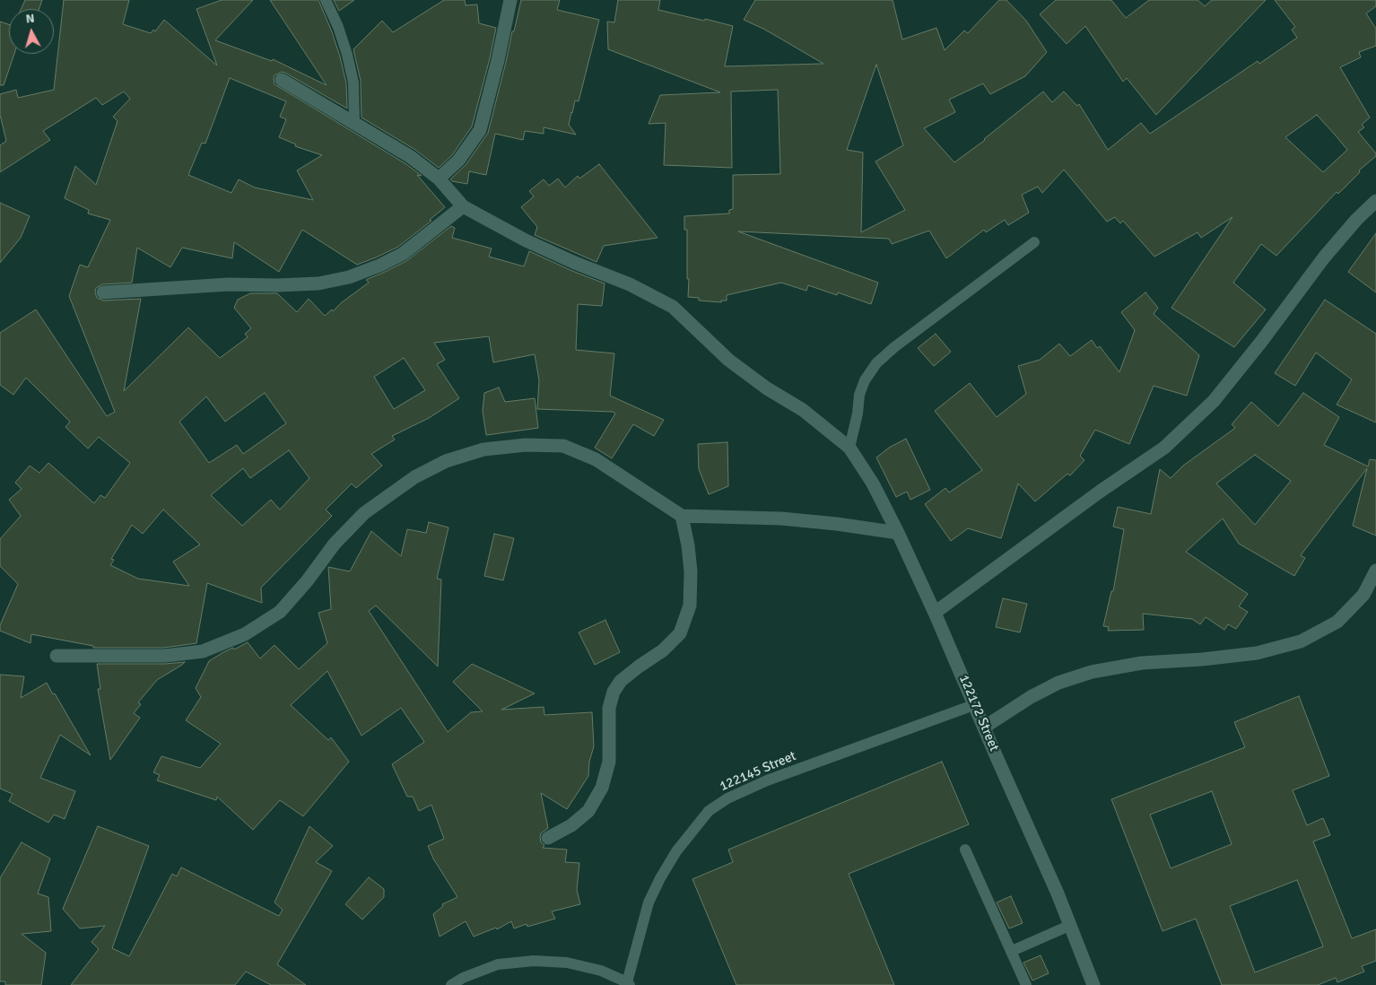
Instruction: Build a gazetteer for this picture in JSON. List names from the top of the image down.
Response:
{
  "streets": {
    "street": ["122172 Street"],
    "lane": ["122145 Street"]
  },
  "crossings": [
    ["122172 Street", "122145 Street"]
  ],
  "north": "top"
}
